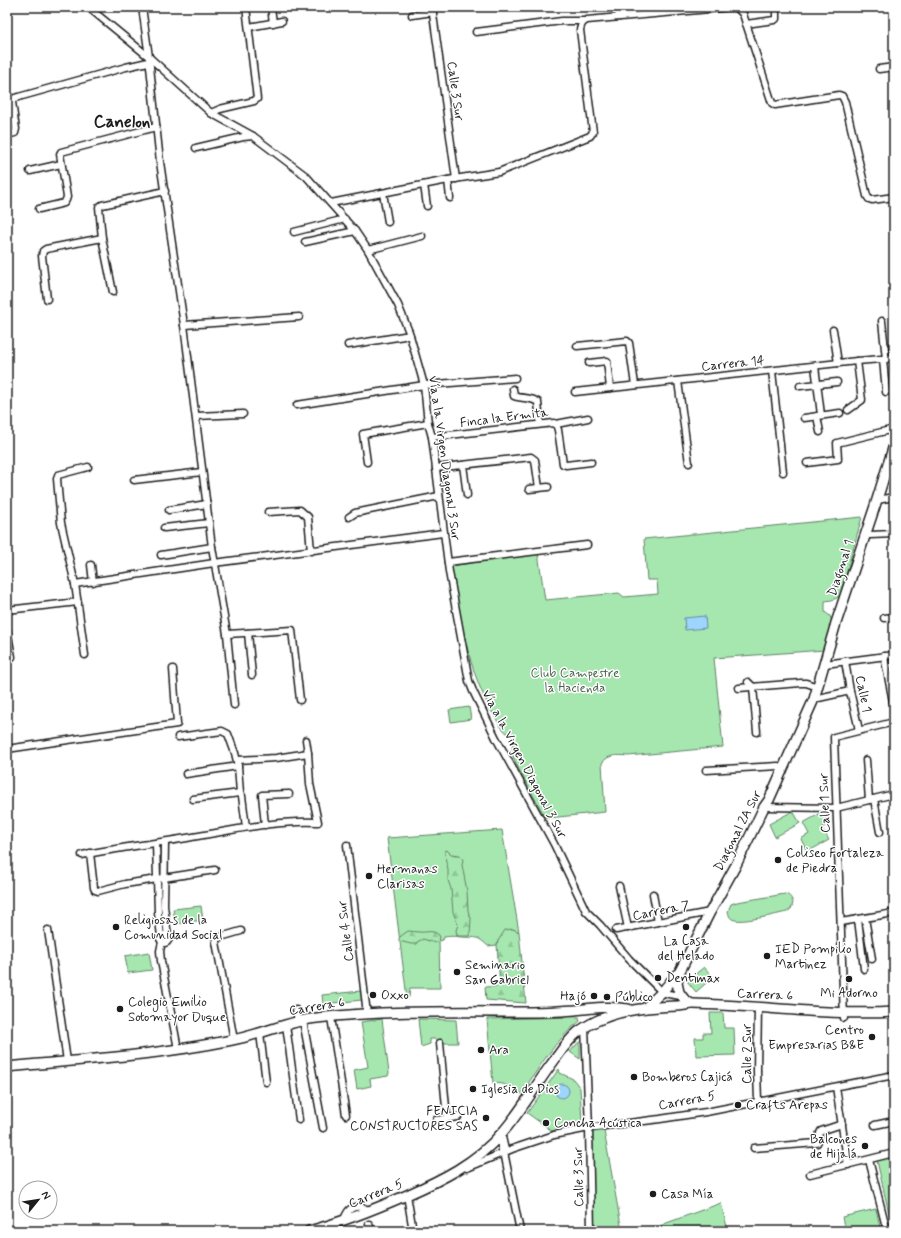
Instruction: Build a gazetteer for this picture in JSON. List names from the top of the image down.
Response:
{
  "streets": {
    "main road": [
      "Diagonal 1",
      "Diagonal 2A Sur",
      "Carrera 6",
      "Carrera 5"
    ],
    "street": [
      "Calle 3 Sur",
      "Carrera 14",
      "Finca la Ermita",
      "Vía a la Virgen Diagonal 3 Sur",
      "Calle 1",
      "Calle 1 Sur",
      "Carrera 7",
      "Calle 4 Sur",
      "Calle 2 Sur"
    ]
  },
  "crossings": [
    ["Calle 3 Sur", "Carrera 6"],
    ["Calle 3 Sur", "Carrera 5"],
    ["Finca la Ermita", "Vía a la Virgen Diagonal 3 Sur"],
    ["Diagonal 1", "Diagonal 2A Sur"],
    ["Calle 1", "Calle 1 Sur"],
    ["Calle 1 Sur", "Carrera 6"],
    ["Diagonal 2A Sur", "Carrera 7"],
    ["Calle 4 Sur", "Carrera 6"],
    ["Carrera 6", "Calle 2 Sur"],
    ["Carrera 6", "Carrera 5"],
    ["Calle 2 Sur", "Carrera 5"]
  ],
  "districts": ["Canelon"],
  "parks": ["Club Campestre la Hacienda"],
  "places": [
    "Coliseo Fortaleza de Piedra",
    "Hermanas Clarisas",
    "Religiosas de la Comunidad Social",
    "La Casa del Helado",
    "IED Pompilio Martinez",
    "Seminario San Gabriel",
    "Dentimax",
    "Mi Adorno",
    "Oxxo",
    "Hajó",
    "Público",
    "Colegio Emilio Sotomayor Duque",
    "Centro Empresarias B&E",
    "Ara",
    "Bomberos Cajicá",
    "Iglesia de Dios",
    "Crafts Arepas",
    "FENICIA CONSTRUCTORES SAS",
    "Concha Acústica",
    "Balcones de Hijalá",
    "Casa Mía"
  ],
  "north": "top right"
}
